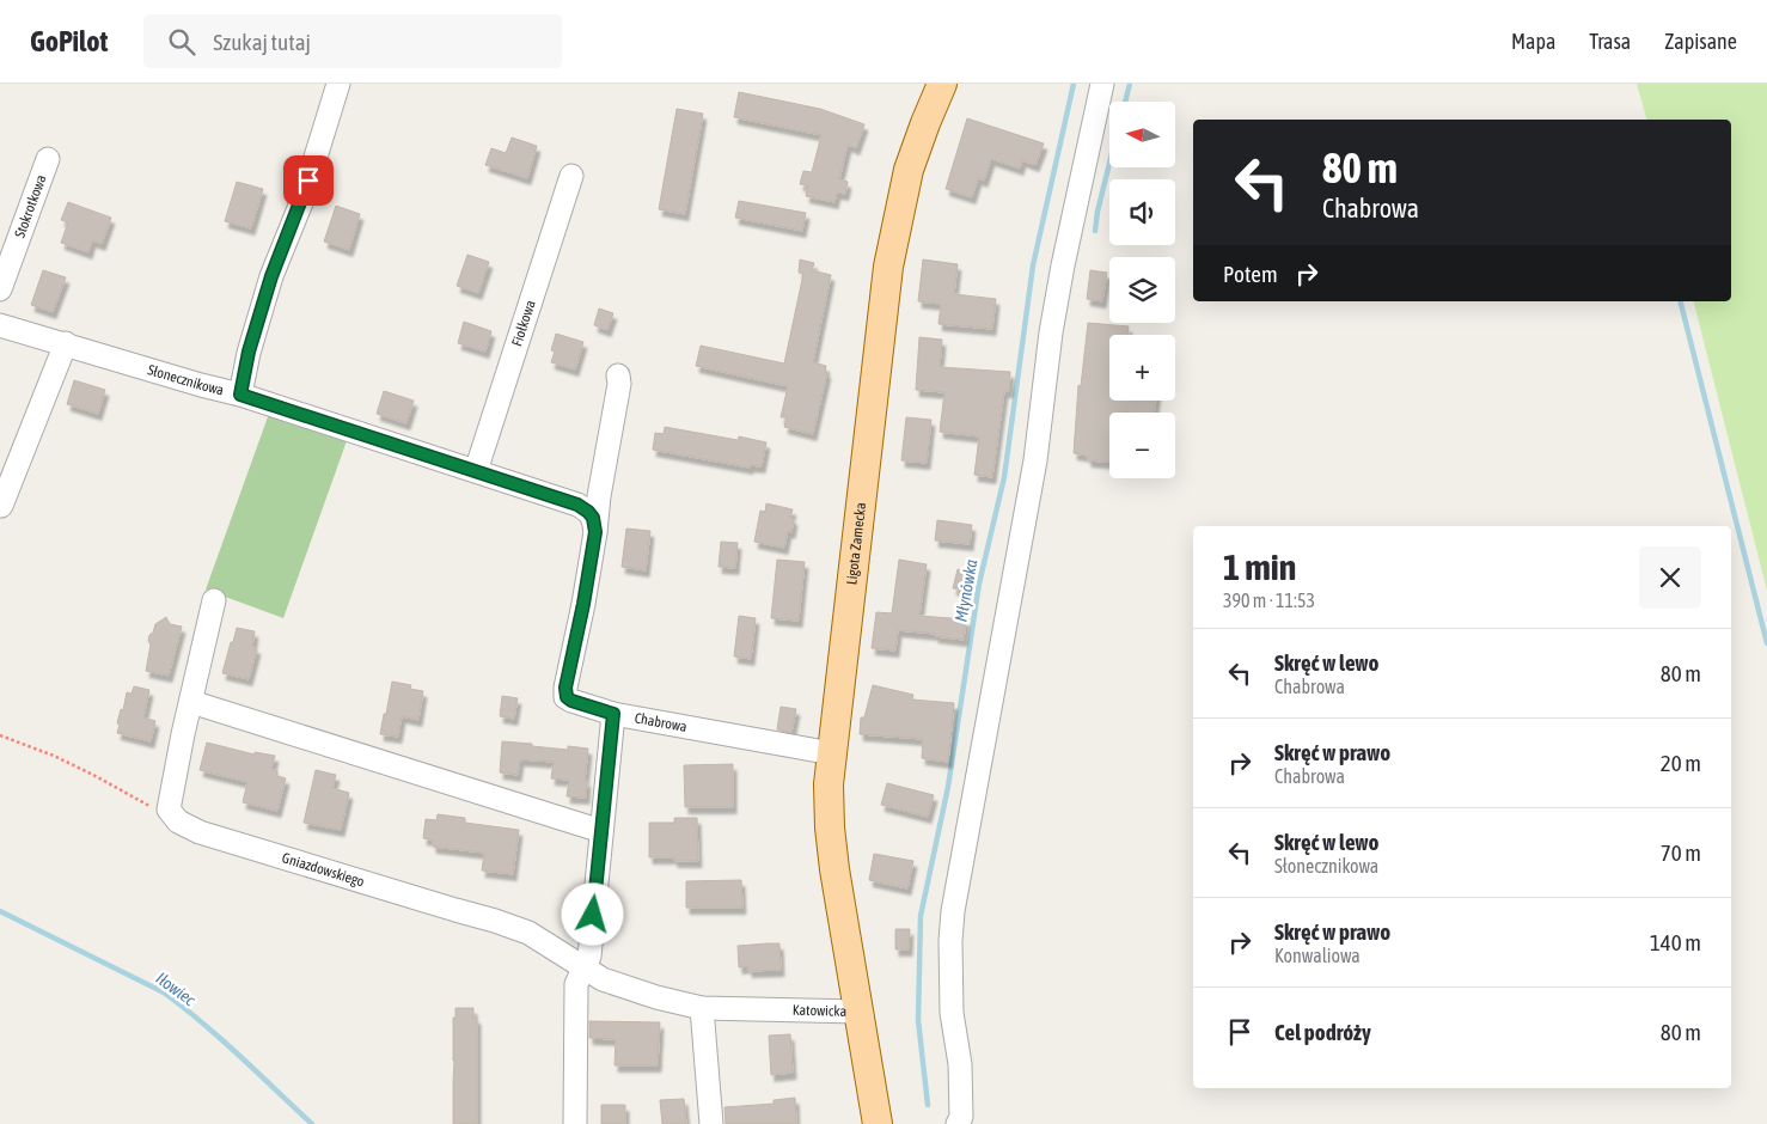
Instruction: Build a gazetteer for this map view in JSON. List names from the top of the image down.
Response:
{
  "streets": {
    "main road": ["Ligota Zamecka", "Katowicka"],
    "street": [
      "Stokrotkowa",
      "Fiołkowa",
      "Słonecznikowa",
      "Chabrowa",
      "Gniazdowskiego"
    ]
  },
  "crossings": [
    ["Fiołkowa", "Słonecznikowa"],
    ["Słonecznikowa", "Chabrowa"],
    ["Ligota Zamecka", "Chabrowa"],
    ["Ligota Zamecka", "Katowicka"],
    ["Gniazdowskiego", "Katowicka"]
  ],
  "water": ["Młynówka", "Iłowiec"],
  "north": "left",
  "page": {
    "header": "GoPilot",
    "search": "Szukaj tutaj",
    "nav": ["Mapa", "Trasa", "Zapisane"],
    "map_buttons": ["+", "−"],
    "turn": ["80 m", "Chabrowa"],
    "then": "Potem",
    "heading": ["1 min", "390 m · 11:53"],
    "list": [
      {
        "name": "Skręć w lewo",
        "note": "Chabrowa",
        "value": "80 m"
      },
      {
        "name": "Skręć w prawo",
        "note": "Chabrowa",
        "value": "20 m"
      },
      {
        "name": "Skręć w lewo",
        "note": "Słonecznikowa",
        "value": "70 m"
      },
      {
        "name": "Skręć w prawo",
        "note": "Konwaliowa",
        "value": "140 m"
      },
      {
        "name": "Cel podróży",
        "value": "80 m"
      }
    ]
  }
}
